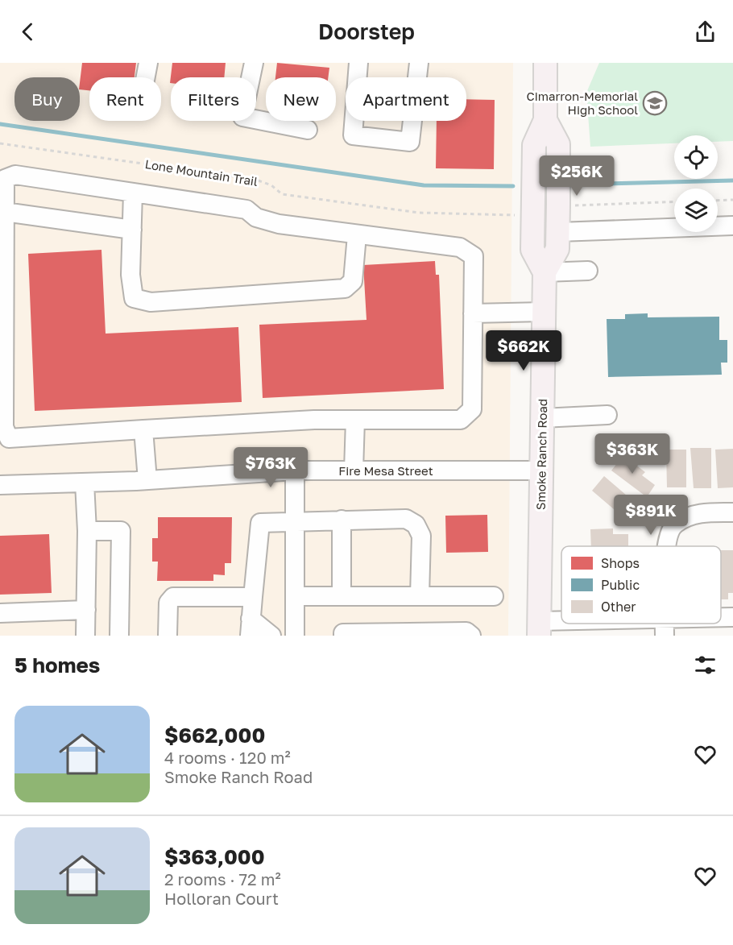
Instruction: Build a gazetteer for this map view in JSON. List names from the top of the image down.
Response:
{
  "streets": {
    "main road": ["Smoke Ranch Road"],
    "street": ["Fire Mesa Street"],
    "path": ["Lone Mountain Trail"]
  },
  "crossings": [
    ["Smoke Ranch Road", "Fire Mesa Street"]
  ],
  "places": {
    "school or university": ["Cimarron-Memorial High School"]
  },
  "legend": ["Shops", "Public", "Other"],
  "page": {
    "header": "Doorstep",
    "chip": [
      "Buy",
      "Rent",
      "Filters",
      "New",
      "Apartment"
    ],
    "price": [
      "$256K",
      "$662K",
      "$363K",
      "$763K",
      "$891K"
    ],
    "heading": "5 homes",
    "list": [
      {
        "name": "$662,000",
        "note": "4 rooms · 120 m² · Smoke Ranch Road"
      },
      {
        "name": "$363,000",
        "note": "2 rooms · 72 m² · Holloran Court"
      }
    ]
  }
}
